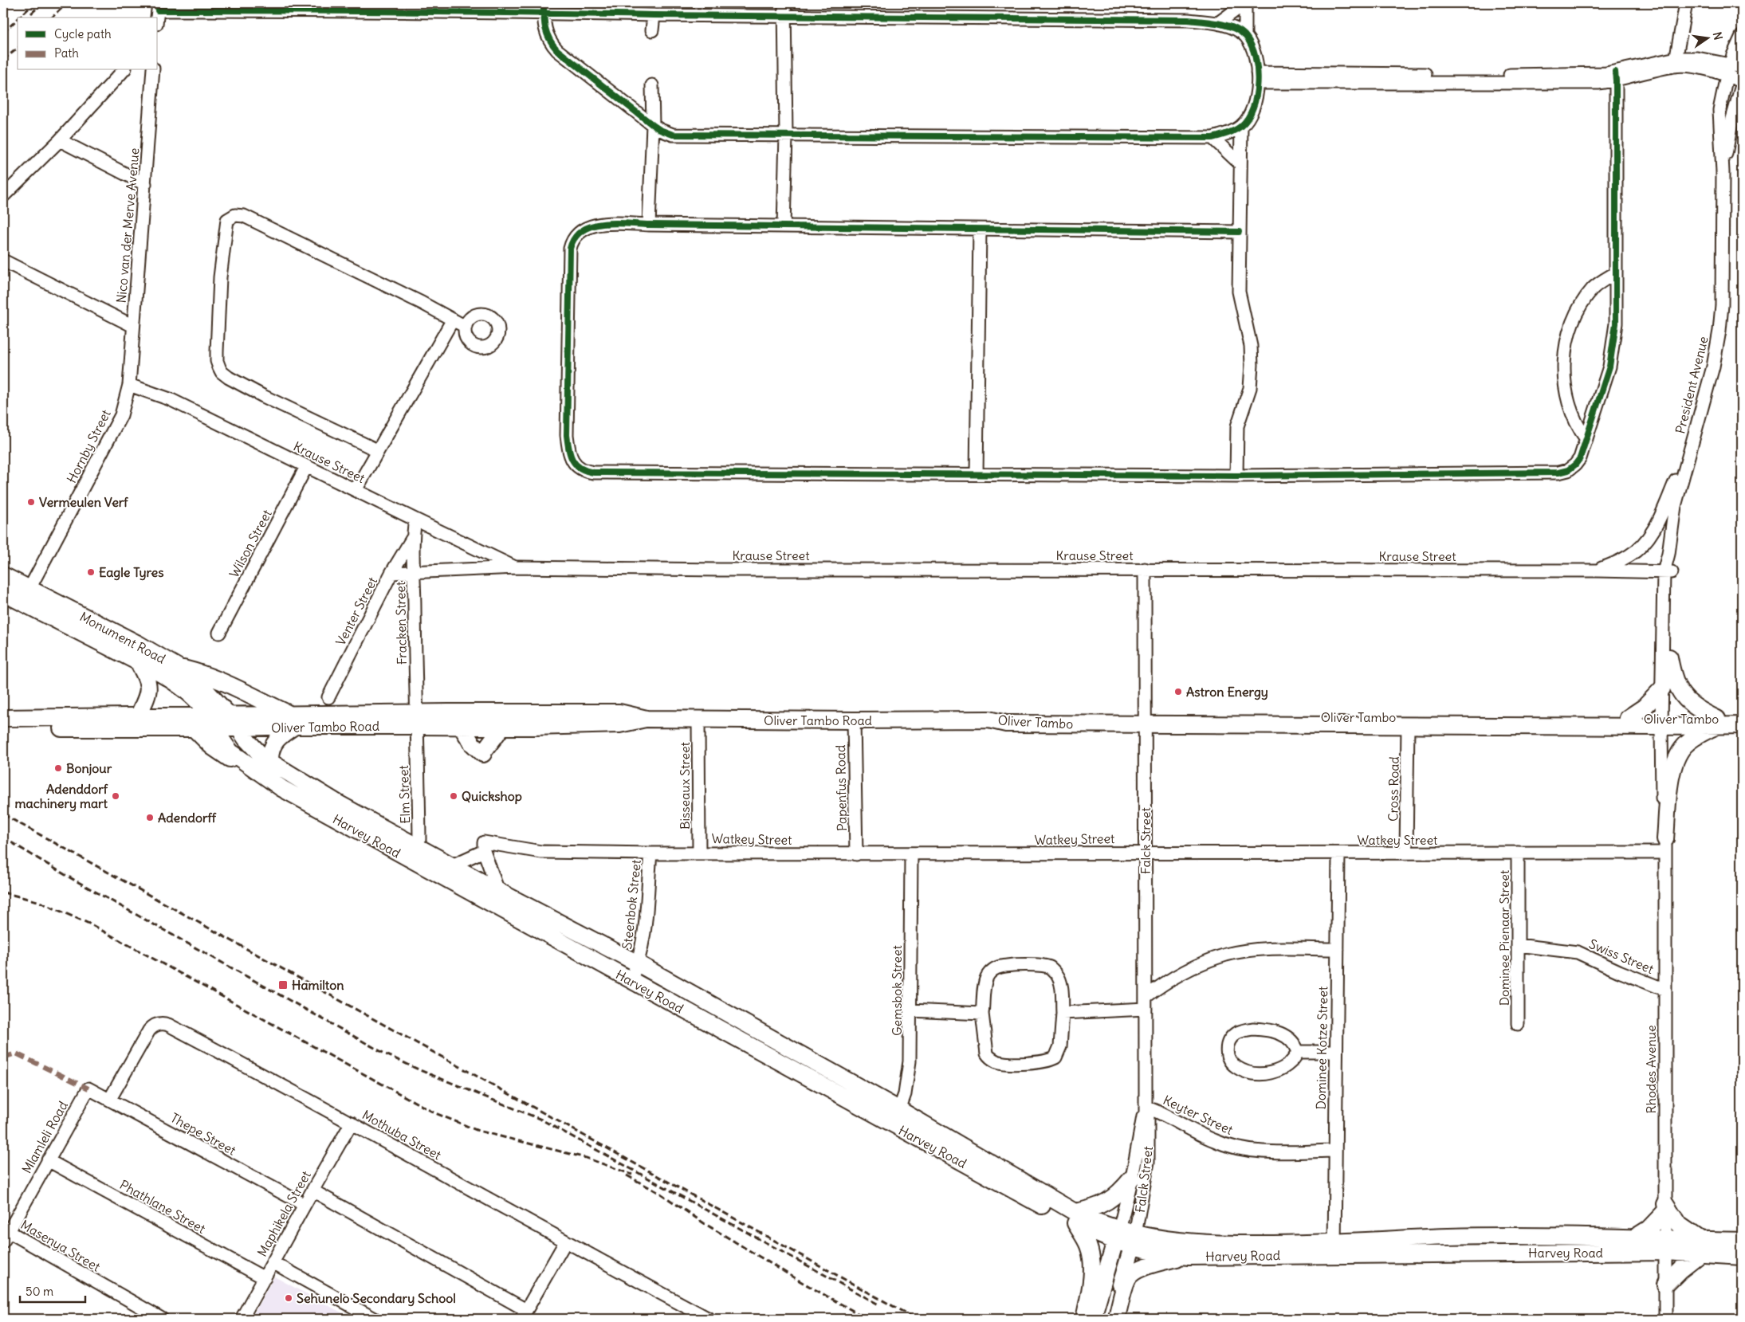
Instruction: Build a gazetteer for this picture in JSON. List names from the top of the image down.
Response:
{
  "streets": {
    "main road": [
      "Monument Road",
      "Oliver Tambo",
      "Oliver Tambo Road",
      "Harvey Road"
    ],
    "street": [
      "Nico van der Merve Avenue",
      "President Avenue",
      "Hornby Street",
      "Krause Street",
      "Wilson Street",
      "Venter Street",
      "Fracken Street",
      "Bisseaux Street",
      "Papenfus Road",
      "Cross Road",
      "Elm Street",
      "Watkey Street",
      "Falck Street",
      "Steenbok Street",
      "Dominee Pienaar Street",
      "Swiss Street",
      "Gemsbok Street",
      "Dominee Kotze Street",
      "Rhodes Avenue",
      "Keyter Street",
      "Thepe Street",
      "Mothuba Street",
      "Mlamleli Road",
      "Phathlane Street",
      "Maphikela Street",
      "Masenya Street"
    ]
  },
  "crossings": [
    ["Nico van der Merve Avenue", "Hornby Street"],
    ["Nico van der Merve Avenue", "Krause Street"],
    ["President Avenue", "Krause Street"],
    ["President Avenue", "Oliver Tambo"],
    ["President Avenue", "Rhodes Avenue"],
    ["Hornby Street", "Krause Street"],
    ["Hornby Street", "Monument Road"],
    ["Krause Street", "Wilson Street"],
    ["Krause Street", "Venter Street"],
    ["Krause Street", "Fracken Street"],
    ["Krause Street", "Falck Street"],
    ["Venter Street", "Fracken Street"],
    ["Fracken Street", "Oliver Tambo Road"],
    ["Fracken Street", "Elm Street"],
    ["Monument Road", "Oliver Tambo Road"],
    ["Monument Road", "Harvey Road"],
    ["Oliver Tambo", "Oliver Tambo Road"],
    ["Oliver Tambo", "Cross Road"],
    ["Oliver Tambo", "Falck Street"],
    ["Oliver Tambo", "Rhodes Avenue"],
    ["Oliver Tambo Road", "Bisseaux Street"],
    ["Oliver Tambo Road", "Papenfus Road"],
    ["Oliver Tambo Road", "Elm Street"],
    ["Oliver Tambo Road", "Harvey Road"],
    ["Bisseaux Street", "Watkey Street"],
    ["Papenfus Road", "Watkey Street"],
    ["Cross Road", "Watkey Street"],
    ["Elm Street", "Harvey Road"],
    ["Harvey Road", "Falck Street"],
    ["Harvey Road", "Steenbok Street"],
    ["Harvey Road", "Gemsbok Street"],
    ["Harvey Road", "Dominee Kotze Street"],
    ["Harvey Road", "Rhodes Avenue"],
    ["Watkey Street", "Falck Street"],
    ["Watkey Street", "Steenbok Street"],
    ["Watkey Street", "Dominee Pienaar Street"],
    ["Watkey Street", "Gemsbok Street"],
    ["Watkey Street", "Dominee Kotze Street"],
    ["Watkey Street", "Rhodes Avenue"],
    ["Falck Street", "Keyter Street"],
    ["Dominee Pienaar Street", "Swiss Street"],
    ["Swiss Street", "Rhodes Avenue"],
    ["Dominee Kotze Street", "Keyter Street"],
    ["Thepe Street", "Mothuba Street"],
    ["Thepe Street", "Mlamleli Road"],
    ["Thepe Street", "Maphikela Street"],
    ["Mothuba Street", "Maphikela Street"],
    ["Mlamleli Road", "Phathlane Street"],
    ["Mlamleli Road", "Masenya Street"],
    ["Phathlane Street", "Maphikela Street"]
  ],
  "places": {
    "other": [
      "Vermeulen Verf",
      "Eagle Tyres",
      "Astron Energy",
      "Bonjour",
      "Adenddorf machinery mart",
      "Quickshop",
      "Adendorff",
      "Sehunelo Secondary School"
    ],
    "transit": ["Hamilton"]
  },
  "legend": ["Cycle path", "Path"],
  "scale_bar": "50 m",
  "north": "right"
}
